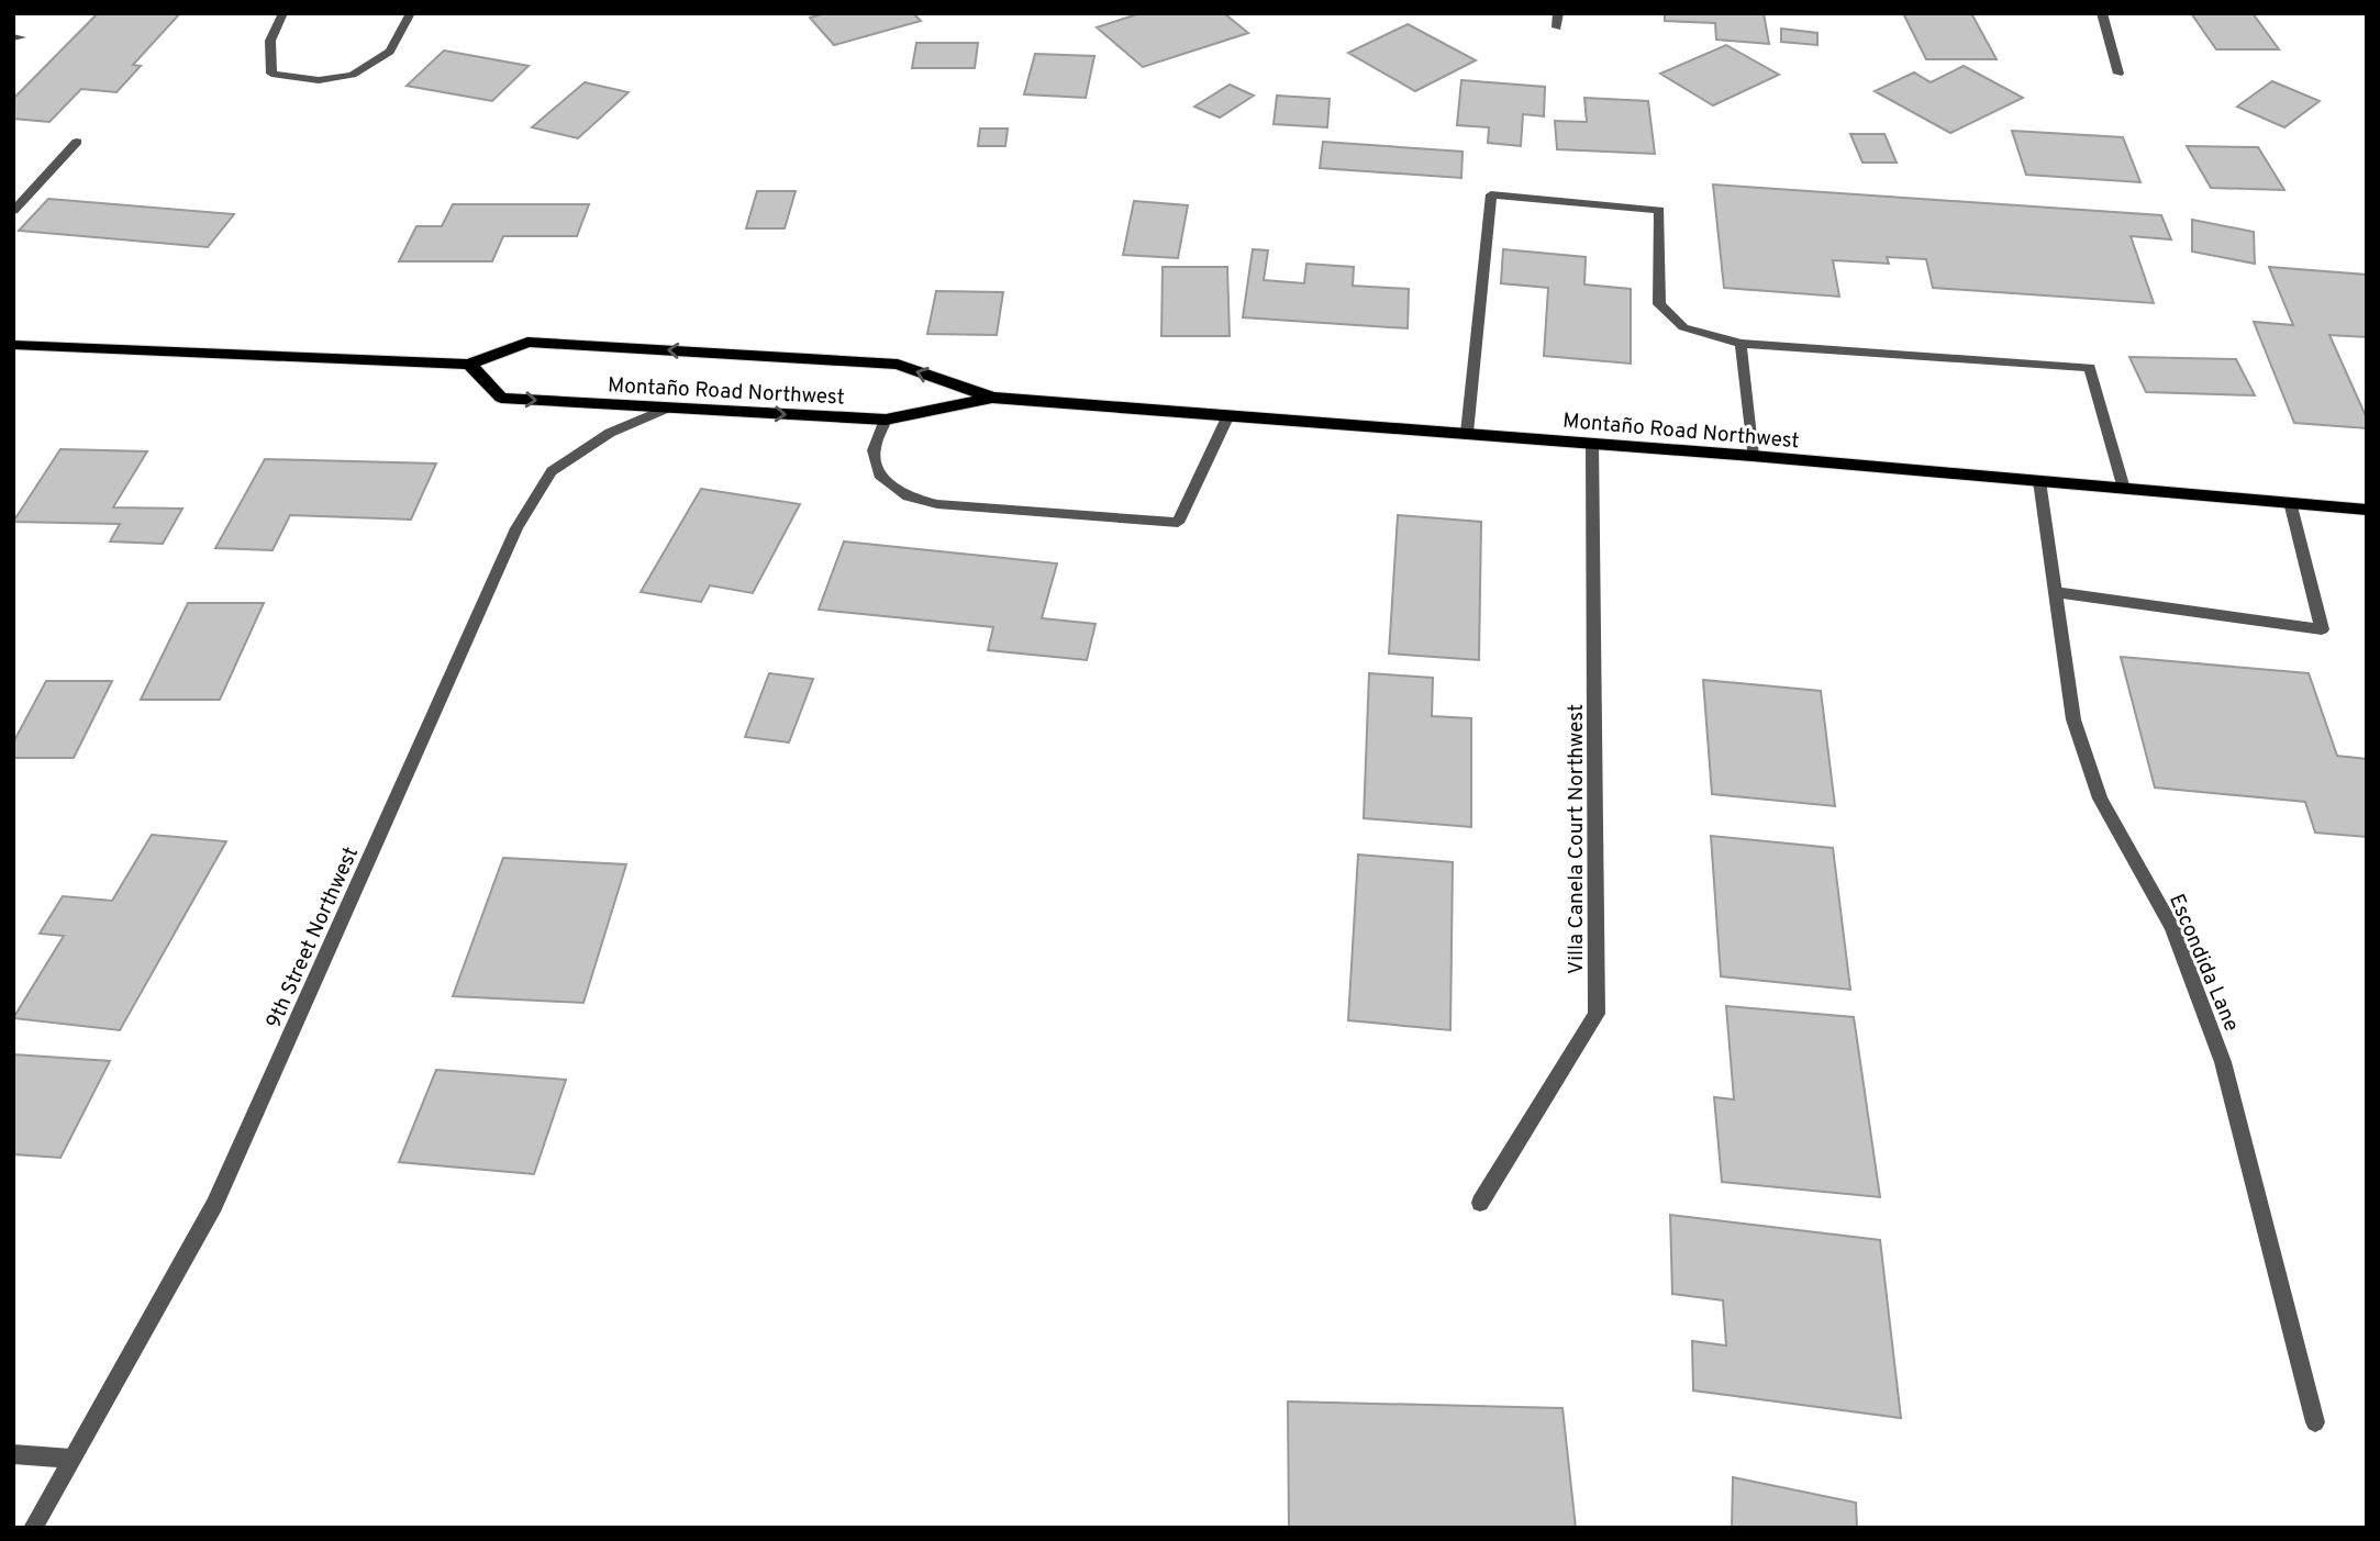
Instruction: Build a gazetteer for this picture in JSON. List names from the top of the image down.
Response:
{
  "streets": {
    "main road": ["Montaño Road Northwest"],
    "street": ["Villa Canela Court Northwest", "9th Street Northwest", "Escondida Lane"]
  },
  "crossings": [
    ["Montaño Road Northwest", "Villa Canela Court Northwest"],
    ["Montaño Road Northwest", "9th Street Northwest"],
    ["Montaño Road Northwest", "Escondida Lane"]
  ]
}
